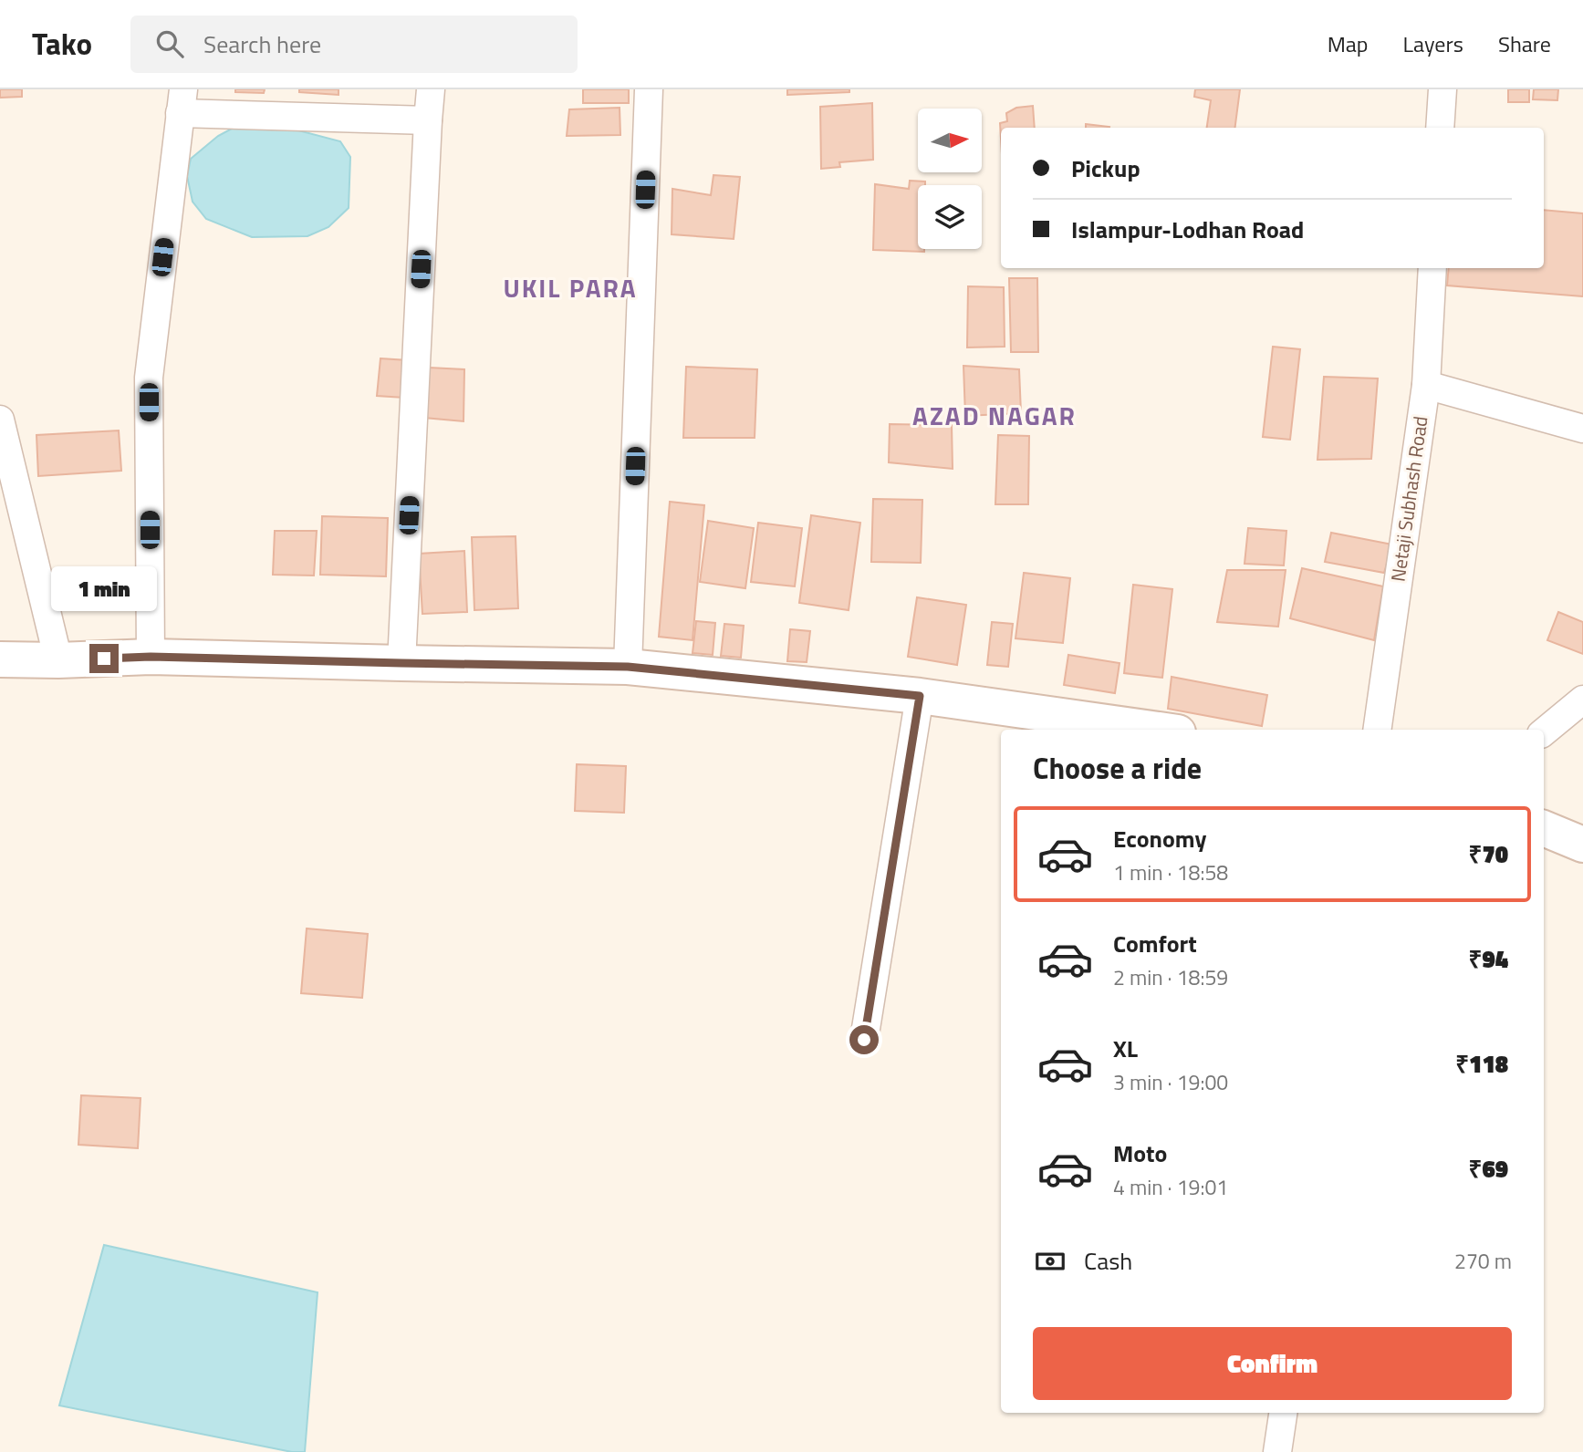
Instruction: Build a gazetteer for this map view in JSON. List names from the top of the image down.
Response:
{
  "streets": {
    "street": ["Netaji Subhash Road"]
  },
  "districts": ["UKIL PARA", "AZAD NAGAR"],
  "north": "right",
  "page": {
    "header": "Tako",
    "search": "Search here",
    "nav": ["Map", "Layers", "Share"],
    "banner": ["Pickup", "Islampur-Lodhan Road"],
    "bubble": "1 min",
    "heading": "Choose a ride",
    "list": [
      {
        "name": "Economy",
        "note": "1 min · 18:58",
        "value": "₹70"
      },
      {
        "name": "Comfort",
        "note": "2 min · 18:59",
        "value": "₹94"
      },
      {
        "name": "XL",
        "note": "3 min · 19:00",
        "value": "₹118"
      },
      {
        "name": "Moto",
        "note": "4 min · 19:01",
        "value": "₹69"
      }
    ],
    "pay": ["Cash", "270 m"],
    "buttons": "Confirm"
  }
}
